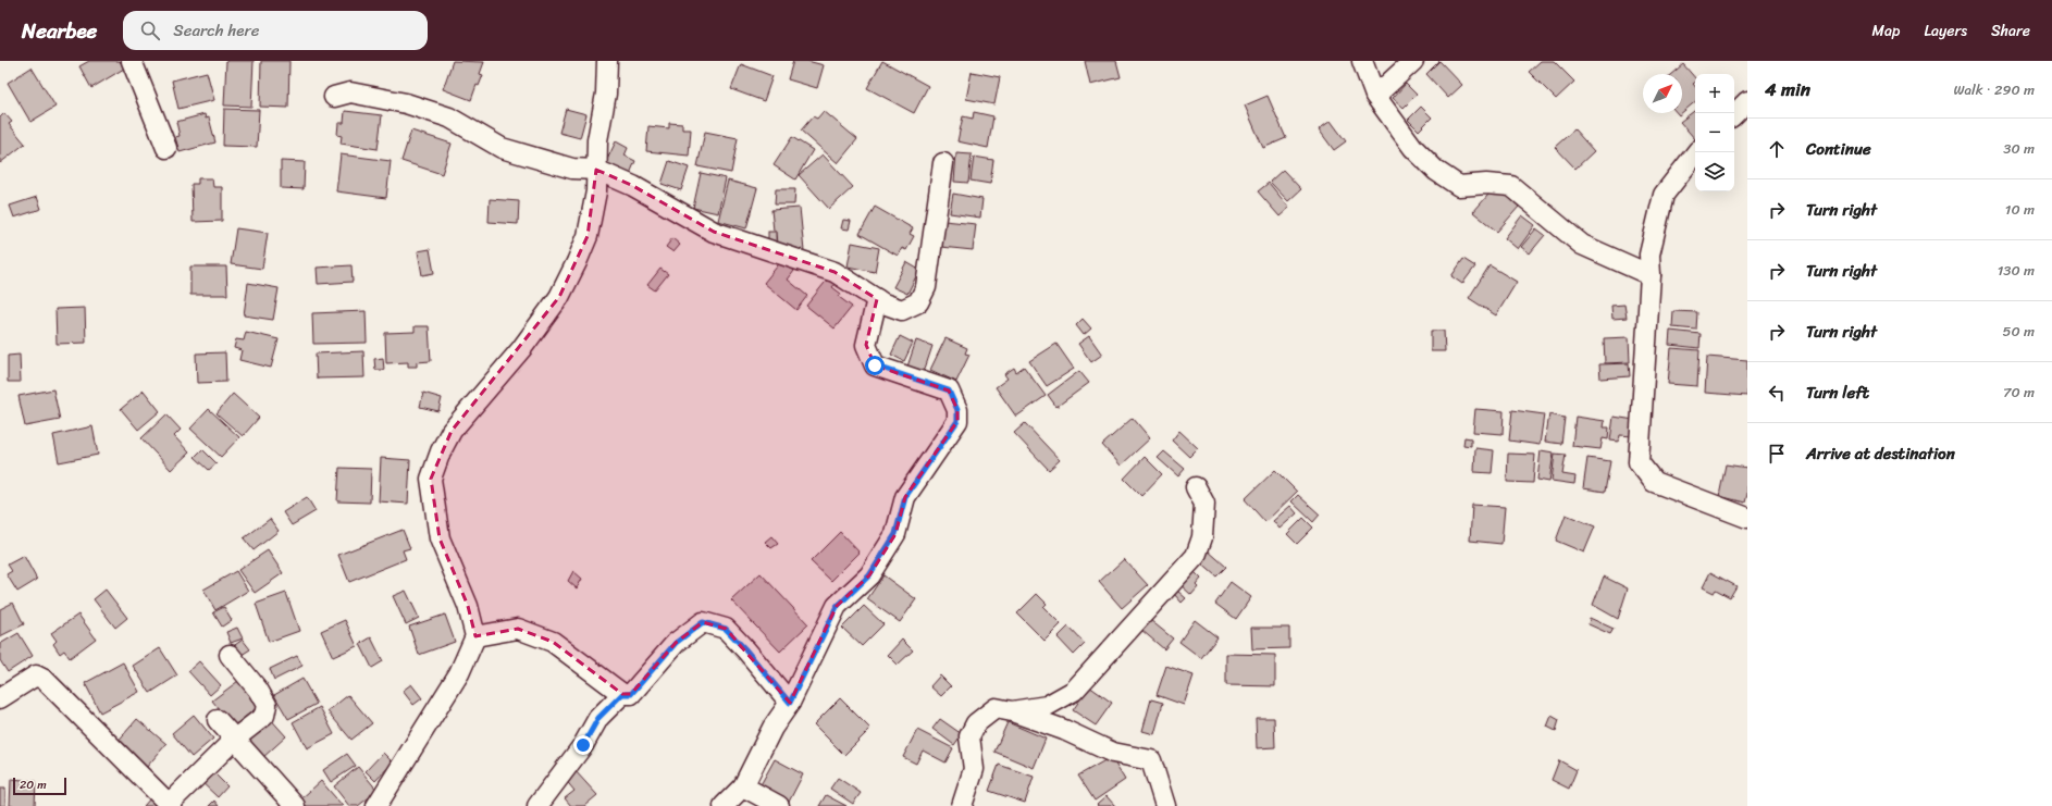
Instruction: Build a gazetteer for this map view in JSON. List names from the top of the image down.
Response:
{
  "scale_bar": "20 m",
  "north": "top right",
  "page": {
    "header": "Nearbee",
    "search": "Search here",
    "nav": ["Map", "Layers", "Share"],
    "heading": ["4 min", "Walk · 290 m"],
    "map_buttons": ["+", "−"],
    "list": [
      ["Continue", "30 m"],
      ["Turn right", "10 m"],
      ["Turn right", "130 m"],
      ["Turn right", "50 m"],
      ["Turn left", "70 m"],
      "Arrive at destination"
    ],
    "scale": "20 m"
  }
}
